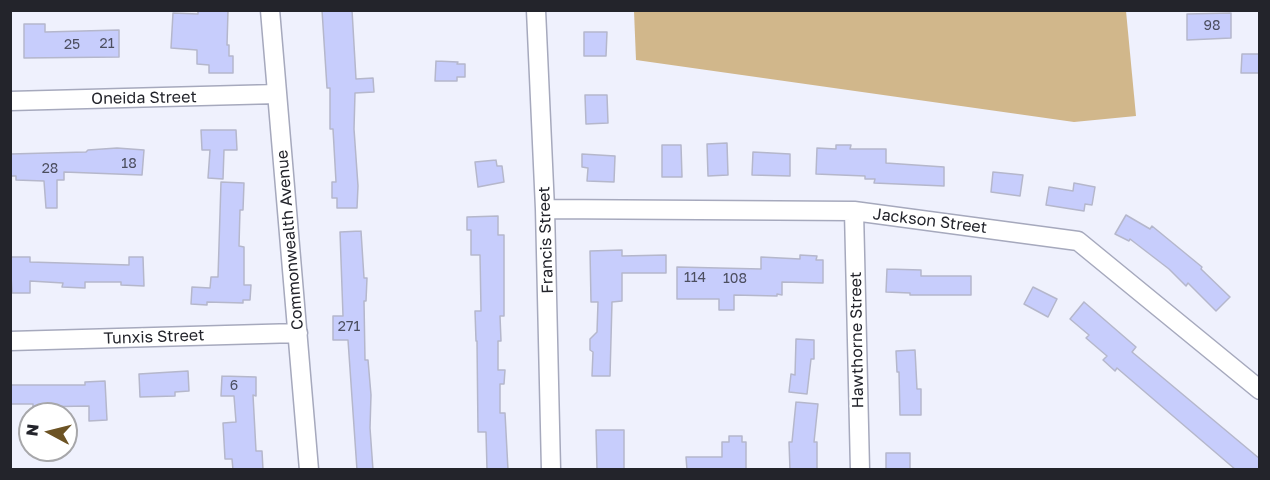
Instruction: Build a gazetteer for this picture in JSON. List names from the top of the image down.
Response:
{
  "streets": {
    "street": [
      "Oneida Street",
      "Jackson Street",
      "Commonwealth Avenue",
      "Francis Street",
      "Tunxis Street",
      "Hawthorne Street"
    ]
  },
  "crossings": [
    ["Oneida Street", "Commonwealth Avenue"],
    ["Jackson Street", "Francis Street"],
    ["Jackson Street", "Hawthorne Street"],
    ["Commonwealth Avenue", "Tunxis Street"]
  ],
  "house_numbers": [
    "98",
    "21",
    "25",
    "18",
    "28",
    "114",
    "108",
    "271",
    "6"
  ],
  "north": "left"
}
